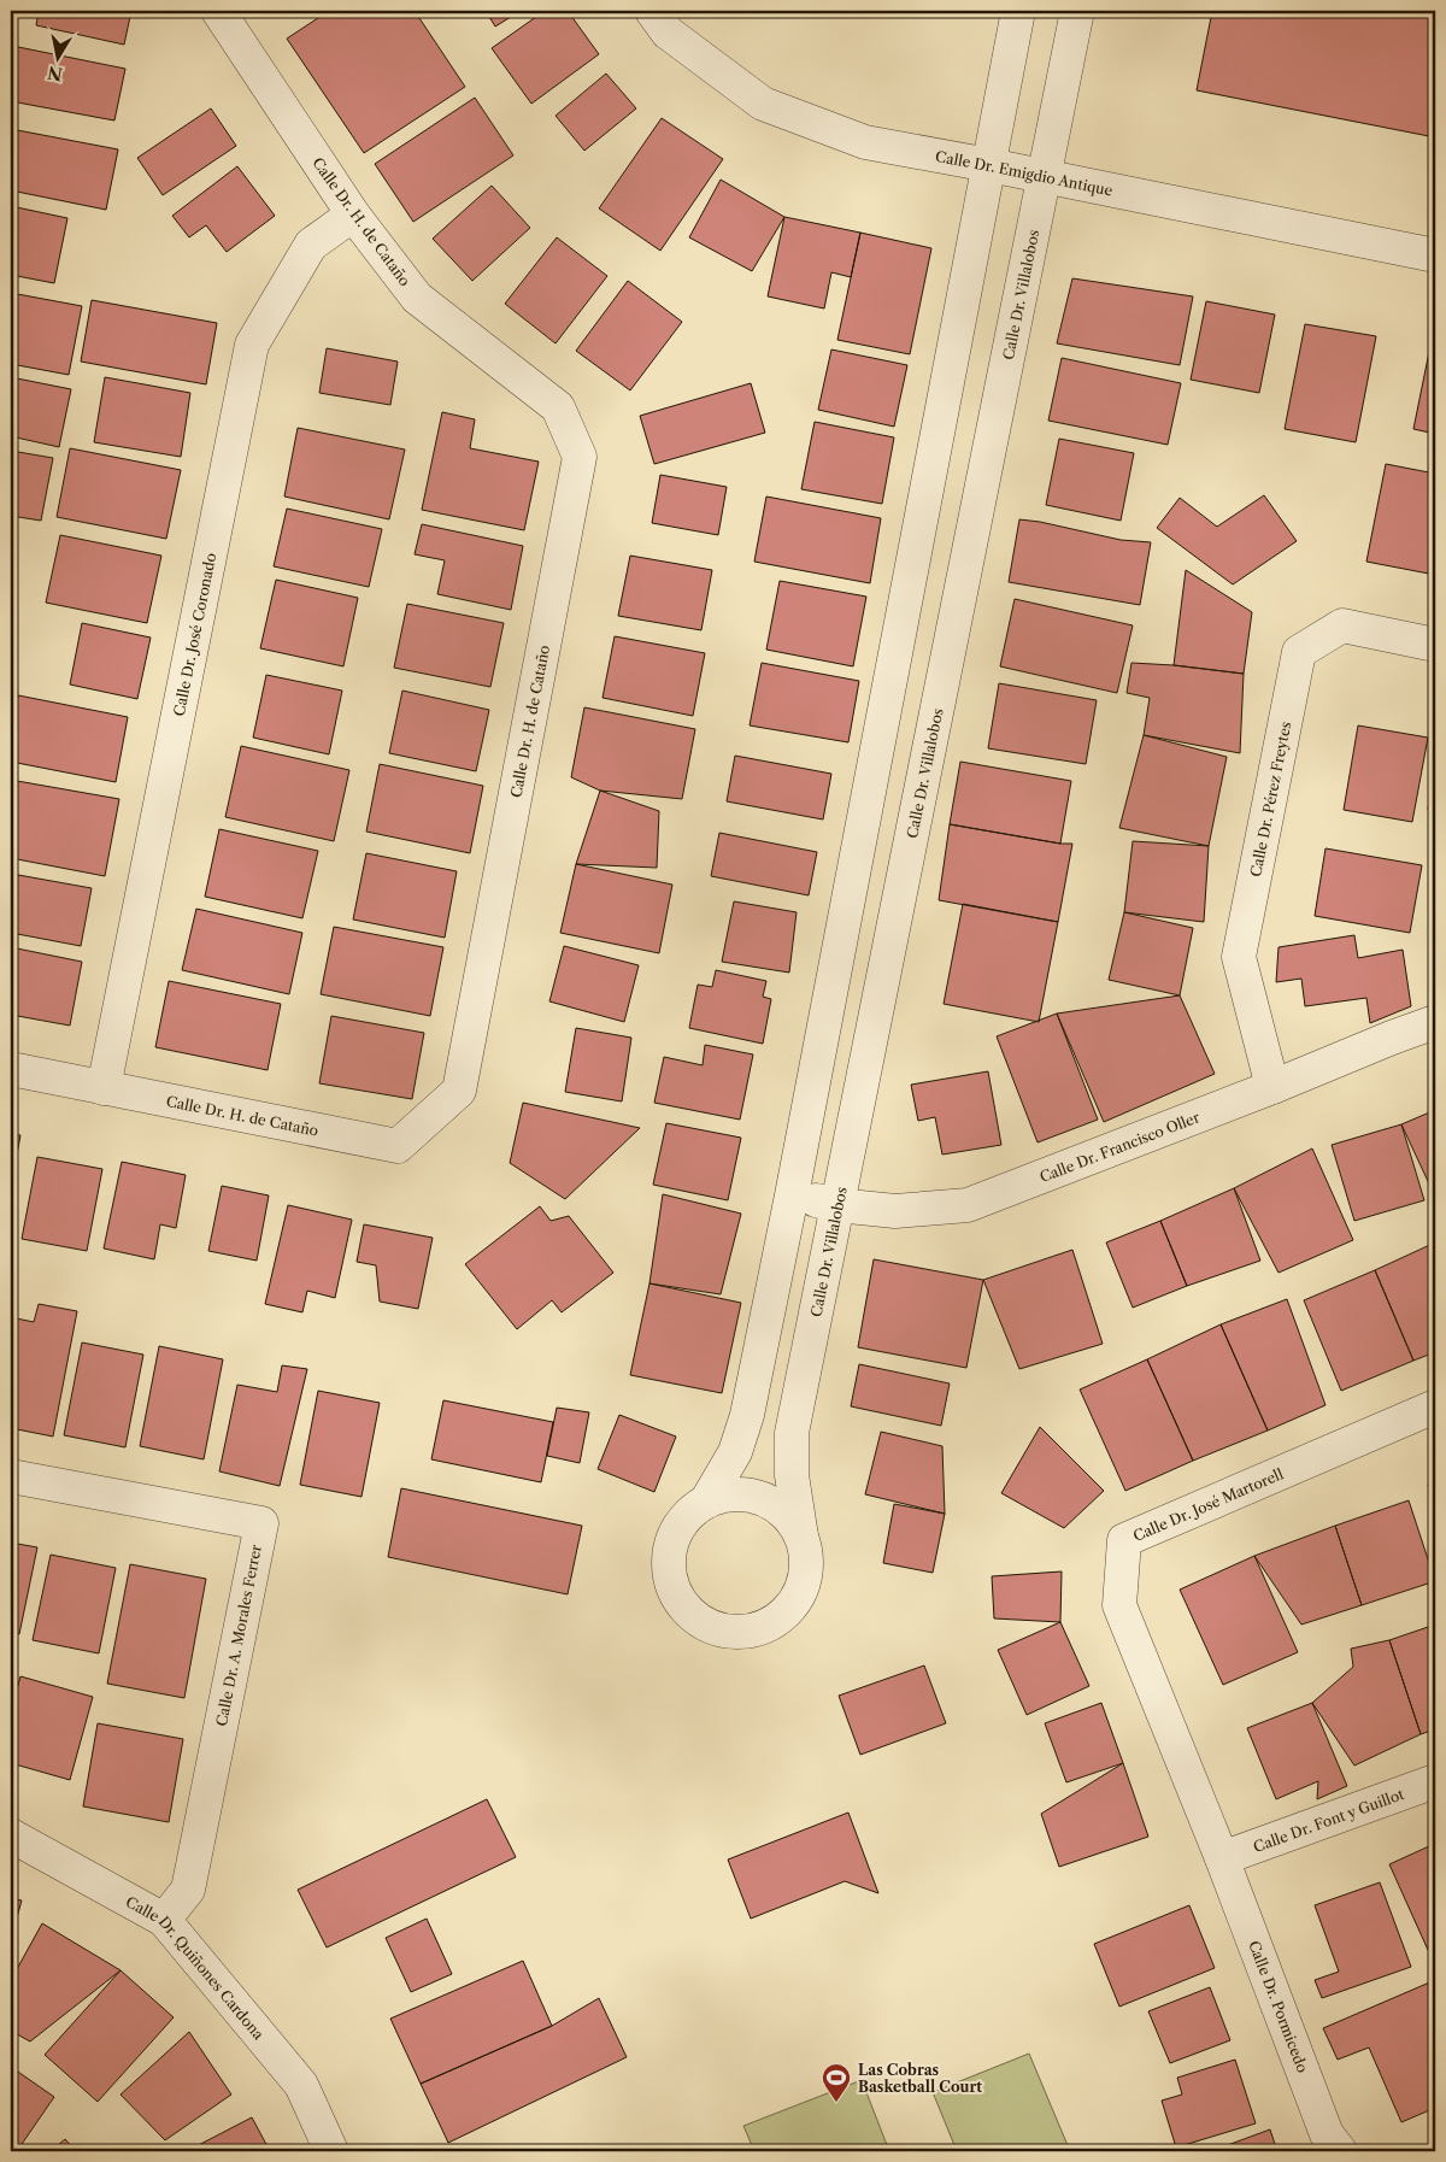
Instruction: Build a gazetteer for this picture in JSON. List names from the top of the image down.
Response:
{
  "streets": {
    "street": [
      "Calle Dr. Emigdio Antique",
      "Calle Dr. H. de Cataño",
      "Calle Dr. Villalobos",
      "Calle Dr. José Coronado",
      "Calle Dr. Pérez Freytes",
      "Calle Dr. Francisco Oller",
      "Calle Dr. José Martorell",
      "Calle Dr. A. Morales Ferrer",
      "Calle Dr. Font y Guillot",
      "Calle Dr. Quiñones Cardona",
      "Calle Dr. Pormicedo"
    ]
  },
  "crossings": [
    ["Calle Dr. Emigdio Antique", "Calle Dr. Villalobos"],
    ["Calle Dr. H. de Cataño", "Calle Dr. José Coronado"],
    ["Calle Dr. Villalobos", "Calle Dr. Francisco Oller"],
    ["Calle Dr. Pérez Freytes", "Calle Dr. Francisco Oller"],
    ["Calle Dr. José Martorell", "Calle Dr. Font y Guillot"],
    ["Calle Dr. José Martorell", "Calle Dr. Pormicedo"],
    ["Calle Dr. A. Morales Ferrer", "Calle Dr. Quiñones Cardona"],
    ["Calle Dr. Font y Guillot", "Calle Dr. Pormicedo"]
  ],
  "places": {
    "sports": ["Las Cobras Basketball Court"]
  },
  "north": "bottom"
}
